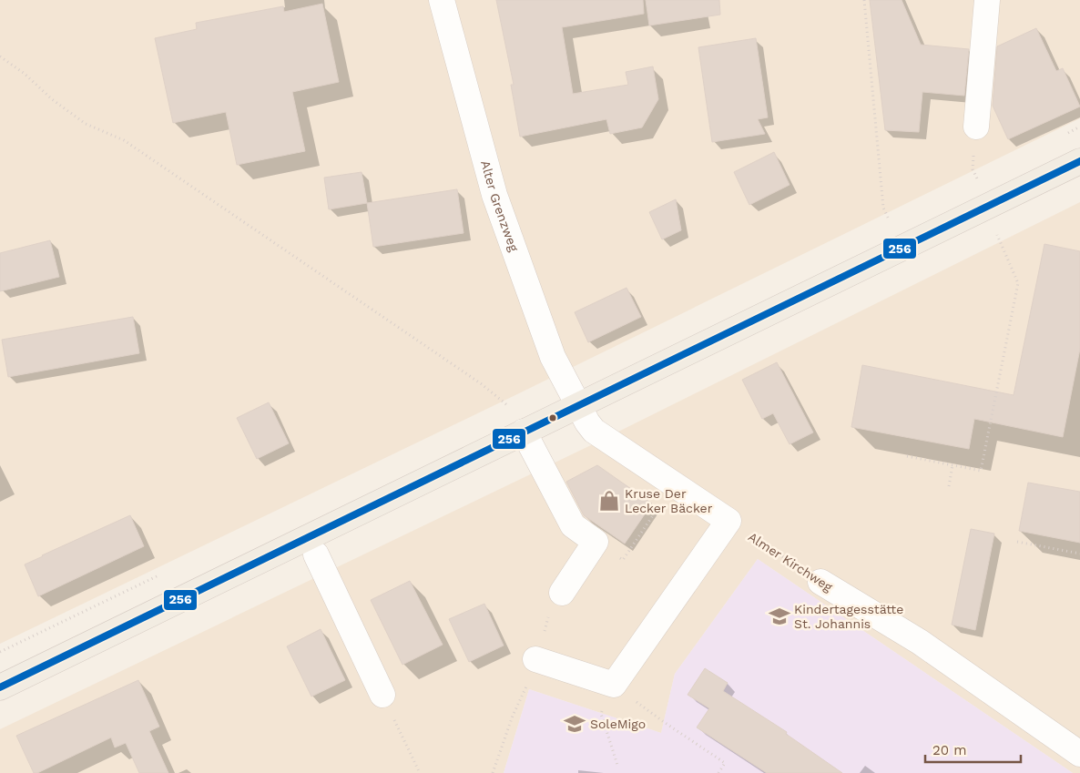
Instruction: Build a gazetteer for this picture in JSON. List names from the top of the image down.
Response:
{
  "streets": {
    "street": ["Alter Grenzweg", "Almer Kirchweg"]
  },
  "places": {
    "shop": ["Kruse Der Lecker Bäcker"],
    "school or university": ["Kindertagesstätte St. Johannis", "SoleMigo"]
  },
  "lines": ["transit line 256"],
  "scale_bar": "20 m"
}
